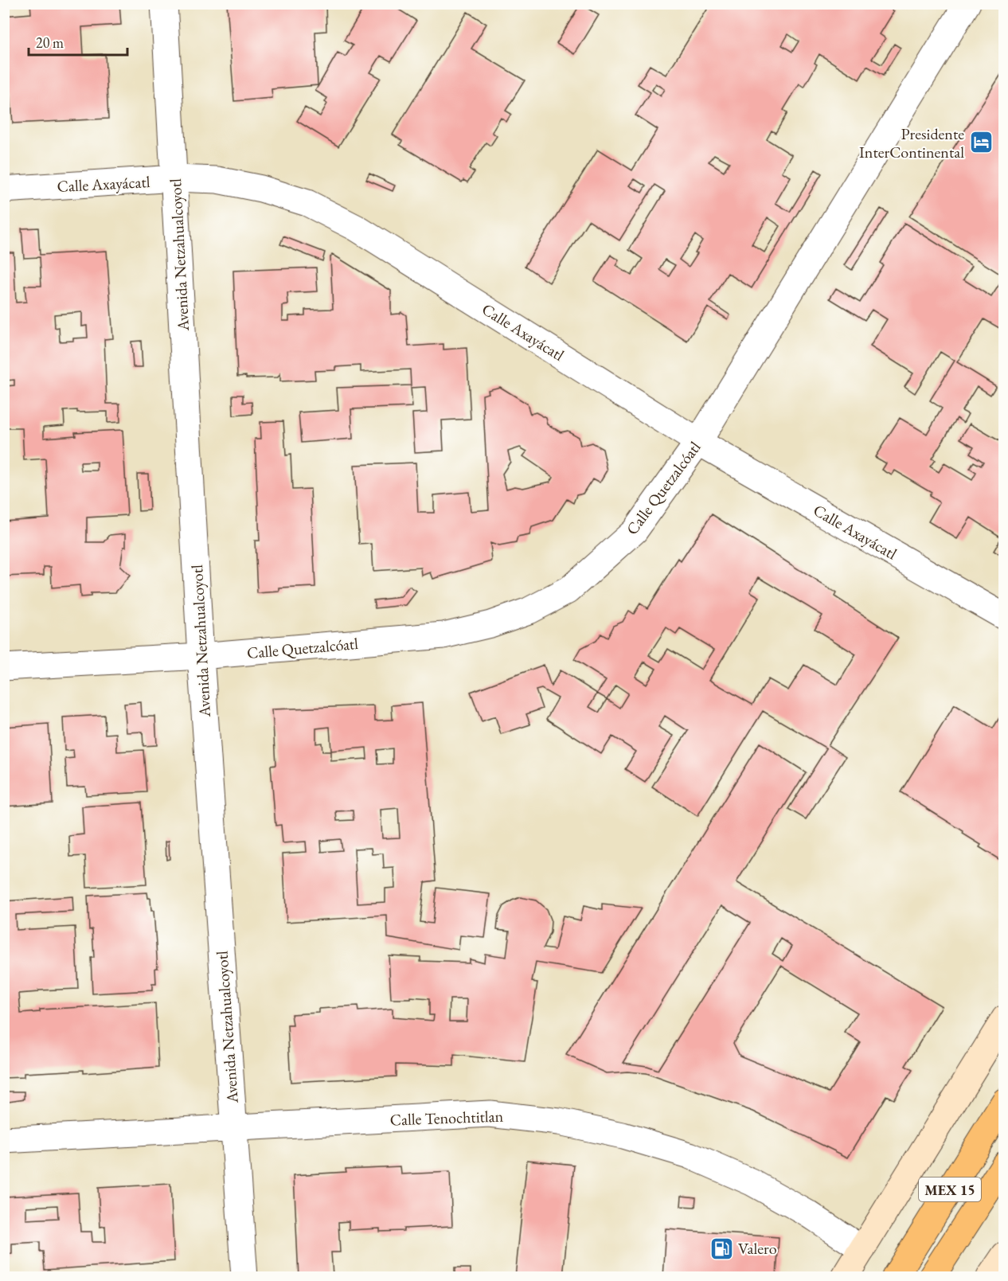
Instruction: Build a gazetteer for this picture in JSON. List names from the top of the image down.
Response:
{
  "streets": {
    "main road": ["MEX 15"],
    "street": [
      "Calle Axayácatl",
      "Avenida Netzahualcoyotl",
      "Calle Quetzalcóatl",
      "Calle Tenochtitlan"
    ]
  },
  "crossings": [
    ["Calle Axayácatl", "Avenida Netzahualcoyotl"],
    ["Calle Axayácatl", "Calle Quetzalcóatl"],
    ["Avenida Netzahualcoyotl", "Calle Quetzalcóatl"],
    ["Avenida Netzahualcoyotl", "Calle Tenochtitlan"]
  ],
  "places": {
    "hotel": ["Presidente InterContinental"],
    "fuel station": ["Valero"]
  },
  "scale_bar": "20 m"
}
